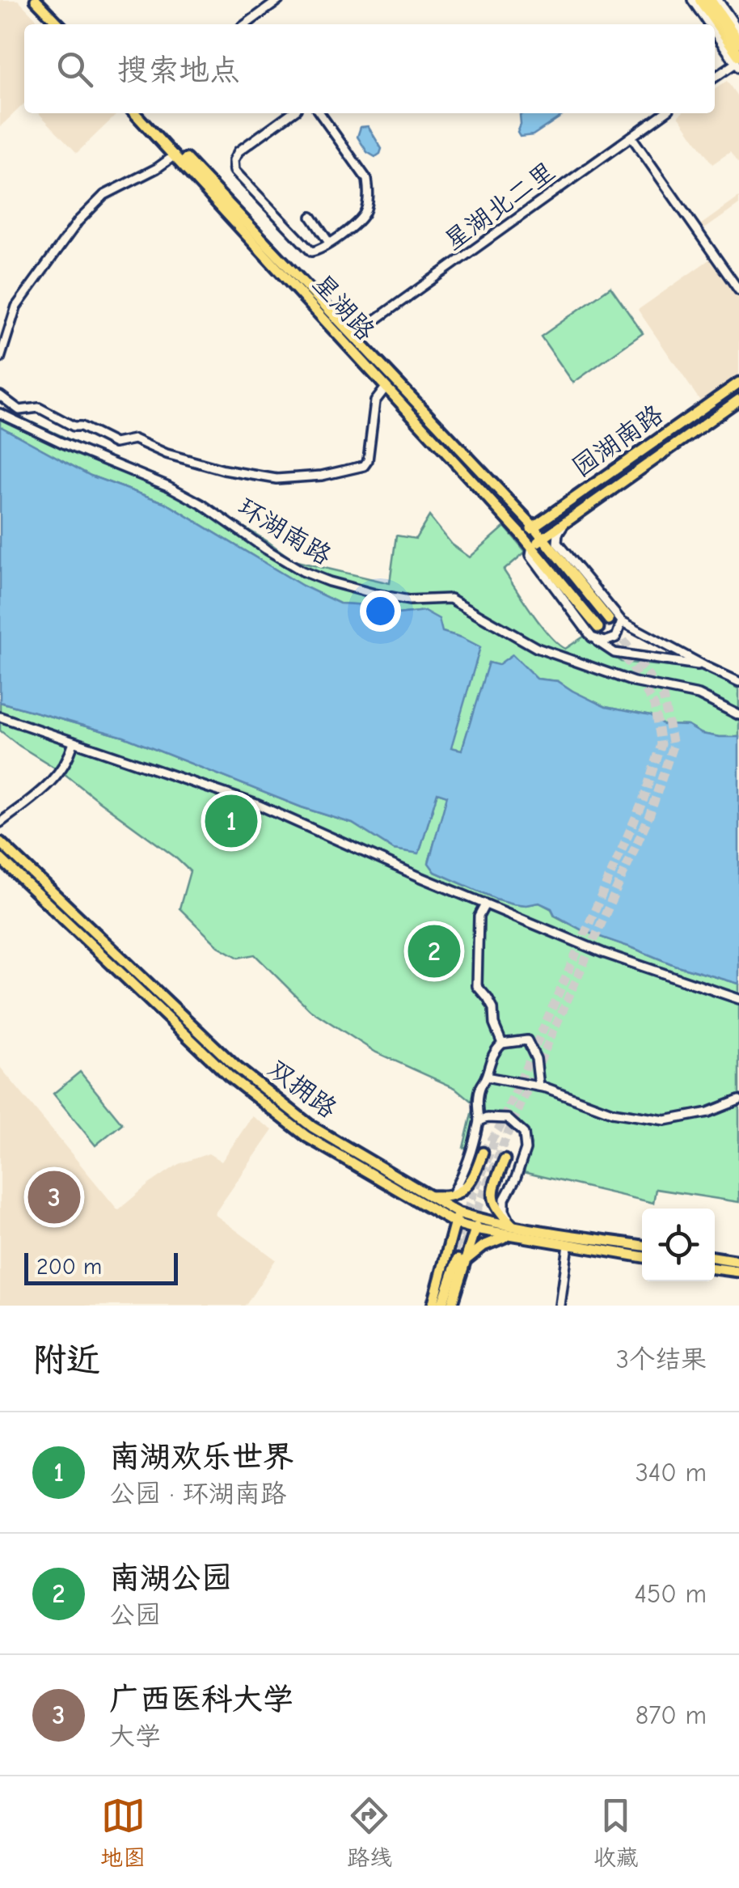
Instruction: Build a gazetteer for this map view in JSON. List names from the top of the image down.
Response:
{
  "streets": {
    "main road": ["星湖路", "园湖南路", "双拥路"],
    "street": ["星湖北二里", "环湖南路"]
  },
  "crossings": [
    ["星湖北二里", "星湖路"],
    ["星湖路", "园湖南路"]
  ],
  "scale_bar": "200 m",
  "page": {
    "search": "搜索地点",
    "pins": ["1", "2", "3"],
    "scale": "200 m",
    "heading": ["附近", "3个结果"],
    "list": [
      {
        "mark": "1",
        "name": "南湖欢乐世界",
        "note": "公园 · 环湖南路",
        "value": "340 m"
      },
      {
        "mark": "2",
        "name": "南湖公园",
        "note": "公园",
        "value": "450 m"
      },
      {
        "mark": "3",
        "name": "广西医科大学",
        "note": "大学",
        "value": "870 m"
      }
    ],
    "nav": ["地图", "路线", "收藏"]
  }
}
